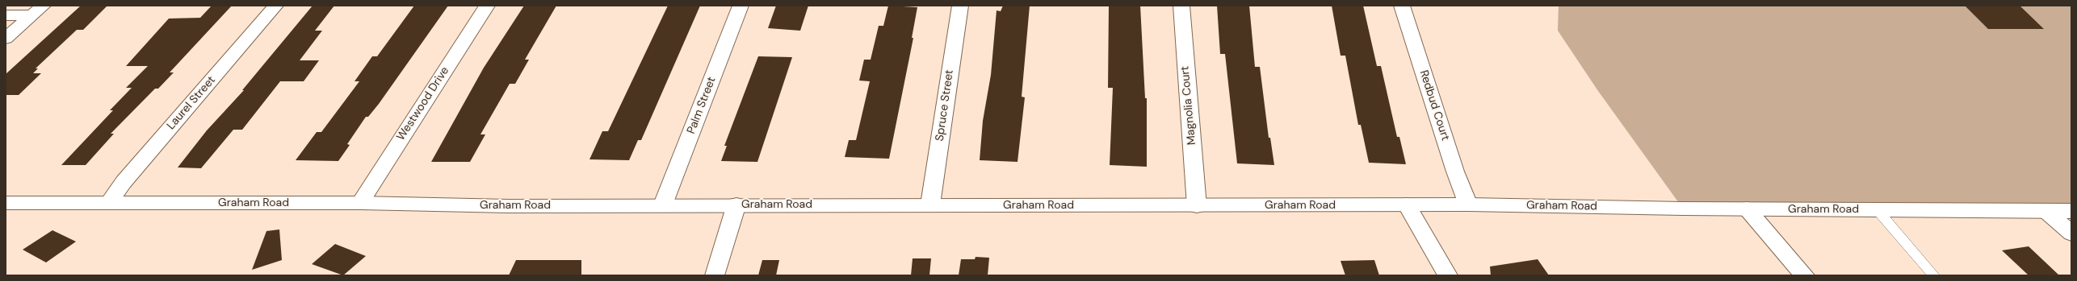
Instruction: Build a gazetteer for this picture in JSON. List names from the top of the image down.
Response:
{
  "streets": {
    "street": [
      "Laurel Street",
      "Westwood Drive",
      "Palm Street",
      "Spruce Street",
      "Magnolia Court",
      "Redbud Court",
      "Graham Road"
    ]
  },
  "crossings": [
    ["Laurel Street", "Graham Road"],
    ["Westwood Drive", "Graham Road"],
    ["Palm Street", "Graham Road"],
    ["Spruce Street", "Graham Road"],
    ["Magnolia Court", "Graham Road"],
    ["Redbud Court", "Graham Road"]
  ]
}
